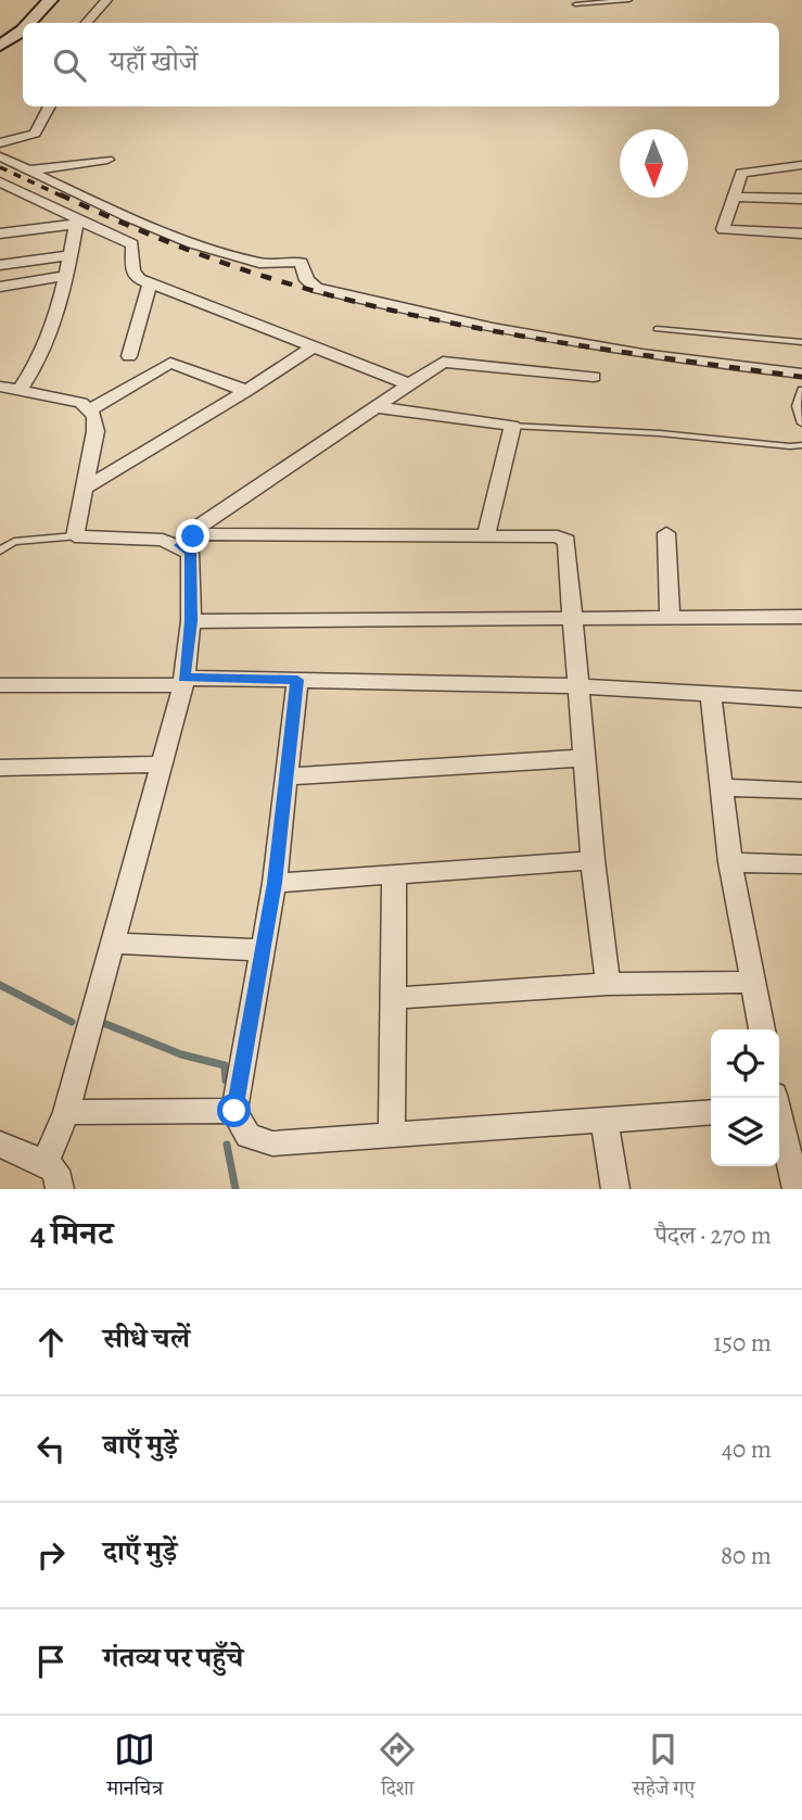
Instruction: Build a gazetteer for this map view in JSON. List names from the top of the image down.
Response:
{
  "north": "bottom",
  "page": {
    "search": "यहाँ खोजें",
    "heading": ["4 मिनट", "पैदल · 270 m"],
    "list": [
      ["सीधे चलें", "150 m"],
      ["बाएँ मुड़ें", "40 m"],
      ["दाएँ मुड़ें", "80 m"],
      "गंतव्य पर पहुँचे"
    ],
    "nav": ["मानचित्र", "दिशा", "सहेजे गए"]
  }
}
